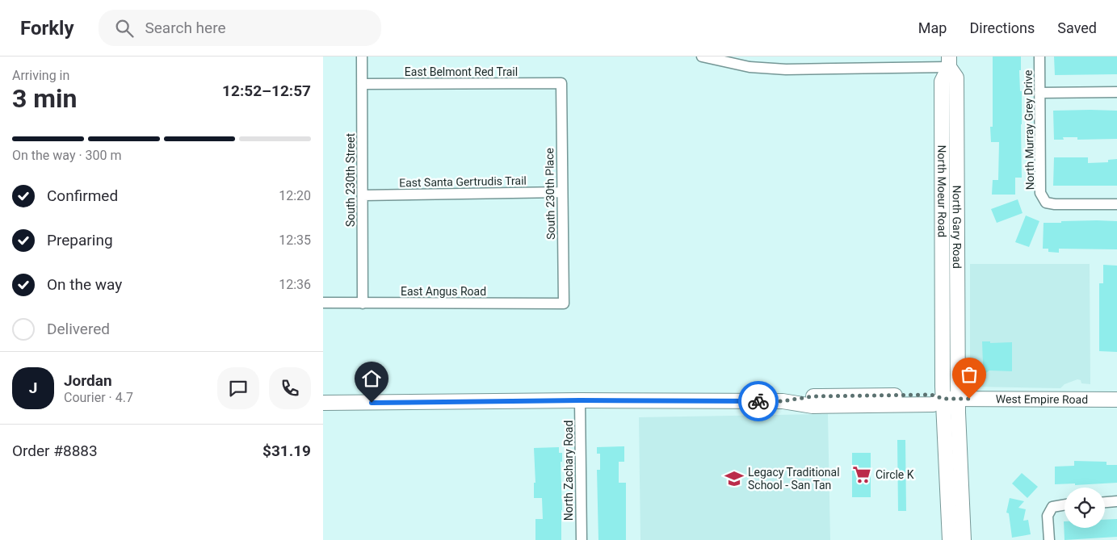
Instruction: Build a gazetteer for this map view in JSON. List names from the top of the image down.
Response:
{
  "streets": {
    "main road": ["North Moeur Road", "North Gary Road", "West Empire Road"],
    "street": [
      "East Belmont Red Trail",
      "North Murray Grey Drive",
      "South 230th Street",
      "East Santa Gertrudis Trail",
      "South 230th Place",
      "East Angus Road",
      "North Zachary Road"
    ]
  },
  "crossings": [
    ["East Belmont Red Trail", "South 230th Street"],
    ["East Belmont Red Trail", "South 230th Place"],
    ["South 230th Street", "East Santa Gertrudis Trail"],
    ["South 230th Street", "East Angus Road"],
    ["East Santa Gertrudis Trail", "South 230th Place"],
    ["North Moeur Road", "North Gary Road"],
    ["North Moeur Road", "West Empire Road"],
    ["South 230th Place", "East Angus Road"],
    ["North Gary Road", "West Empire Road"],
    ["West Empire Road", "North Zachary Road"]
  ],
  "places": {
    "supermarket": ["Circle K"],
    "school or university": ["Legacy Traditional School - San Tan"]
  },
  "page": {
    "header": "Forkly",
    "search": "Search here",
    "nav": ["Map", "Directions", "Saved"],
    "heading": ["3 min", "Arriving in", "12:52–12:57"],
    "panel": [
      "Jordan",
      "Courier · 4.7",
      "Order #8883",
      "$31.19"
    ],
    "bar": "On the way · 300 m",
    "list": [
      ["Confirmed", "12:20"],
      ["Preparing", "12:35"],
      ["On the way", "12:36"],
      "Delivered"
    ],
    "round": "J"
  }
}
